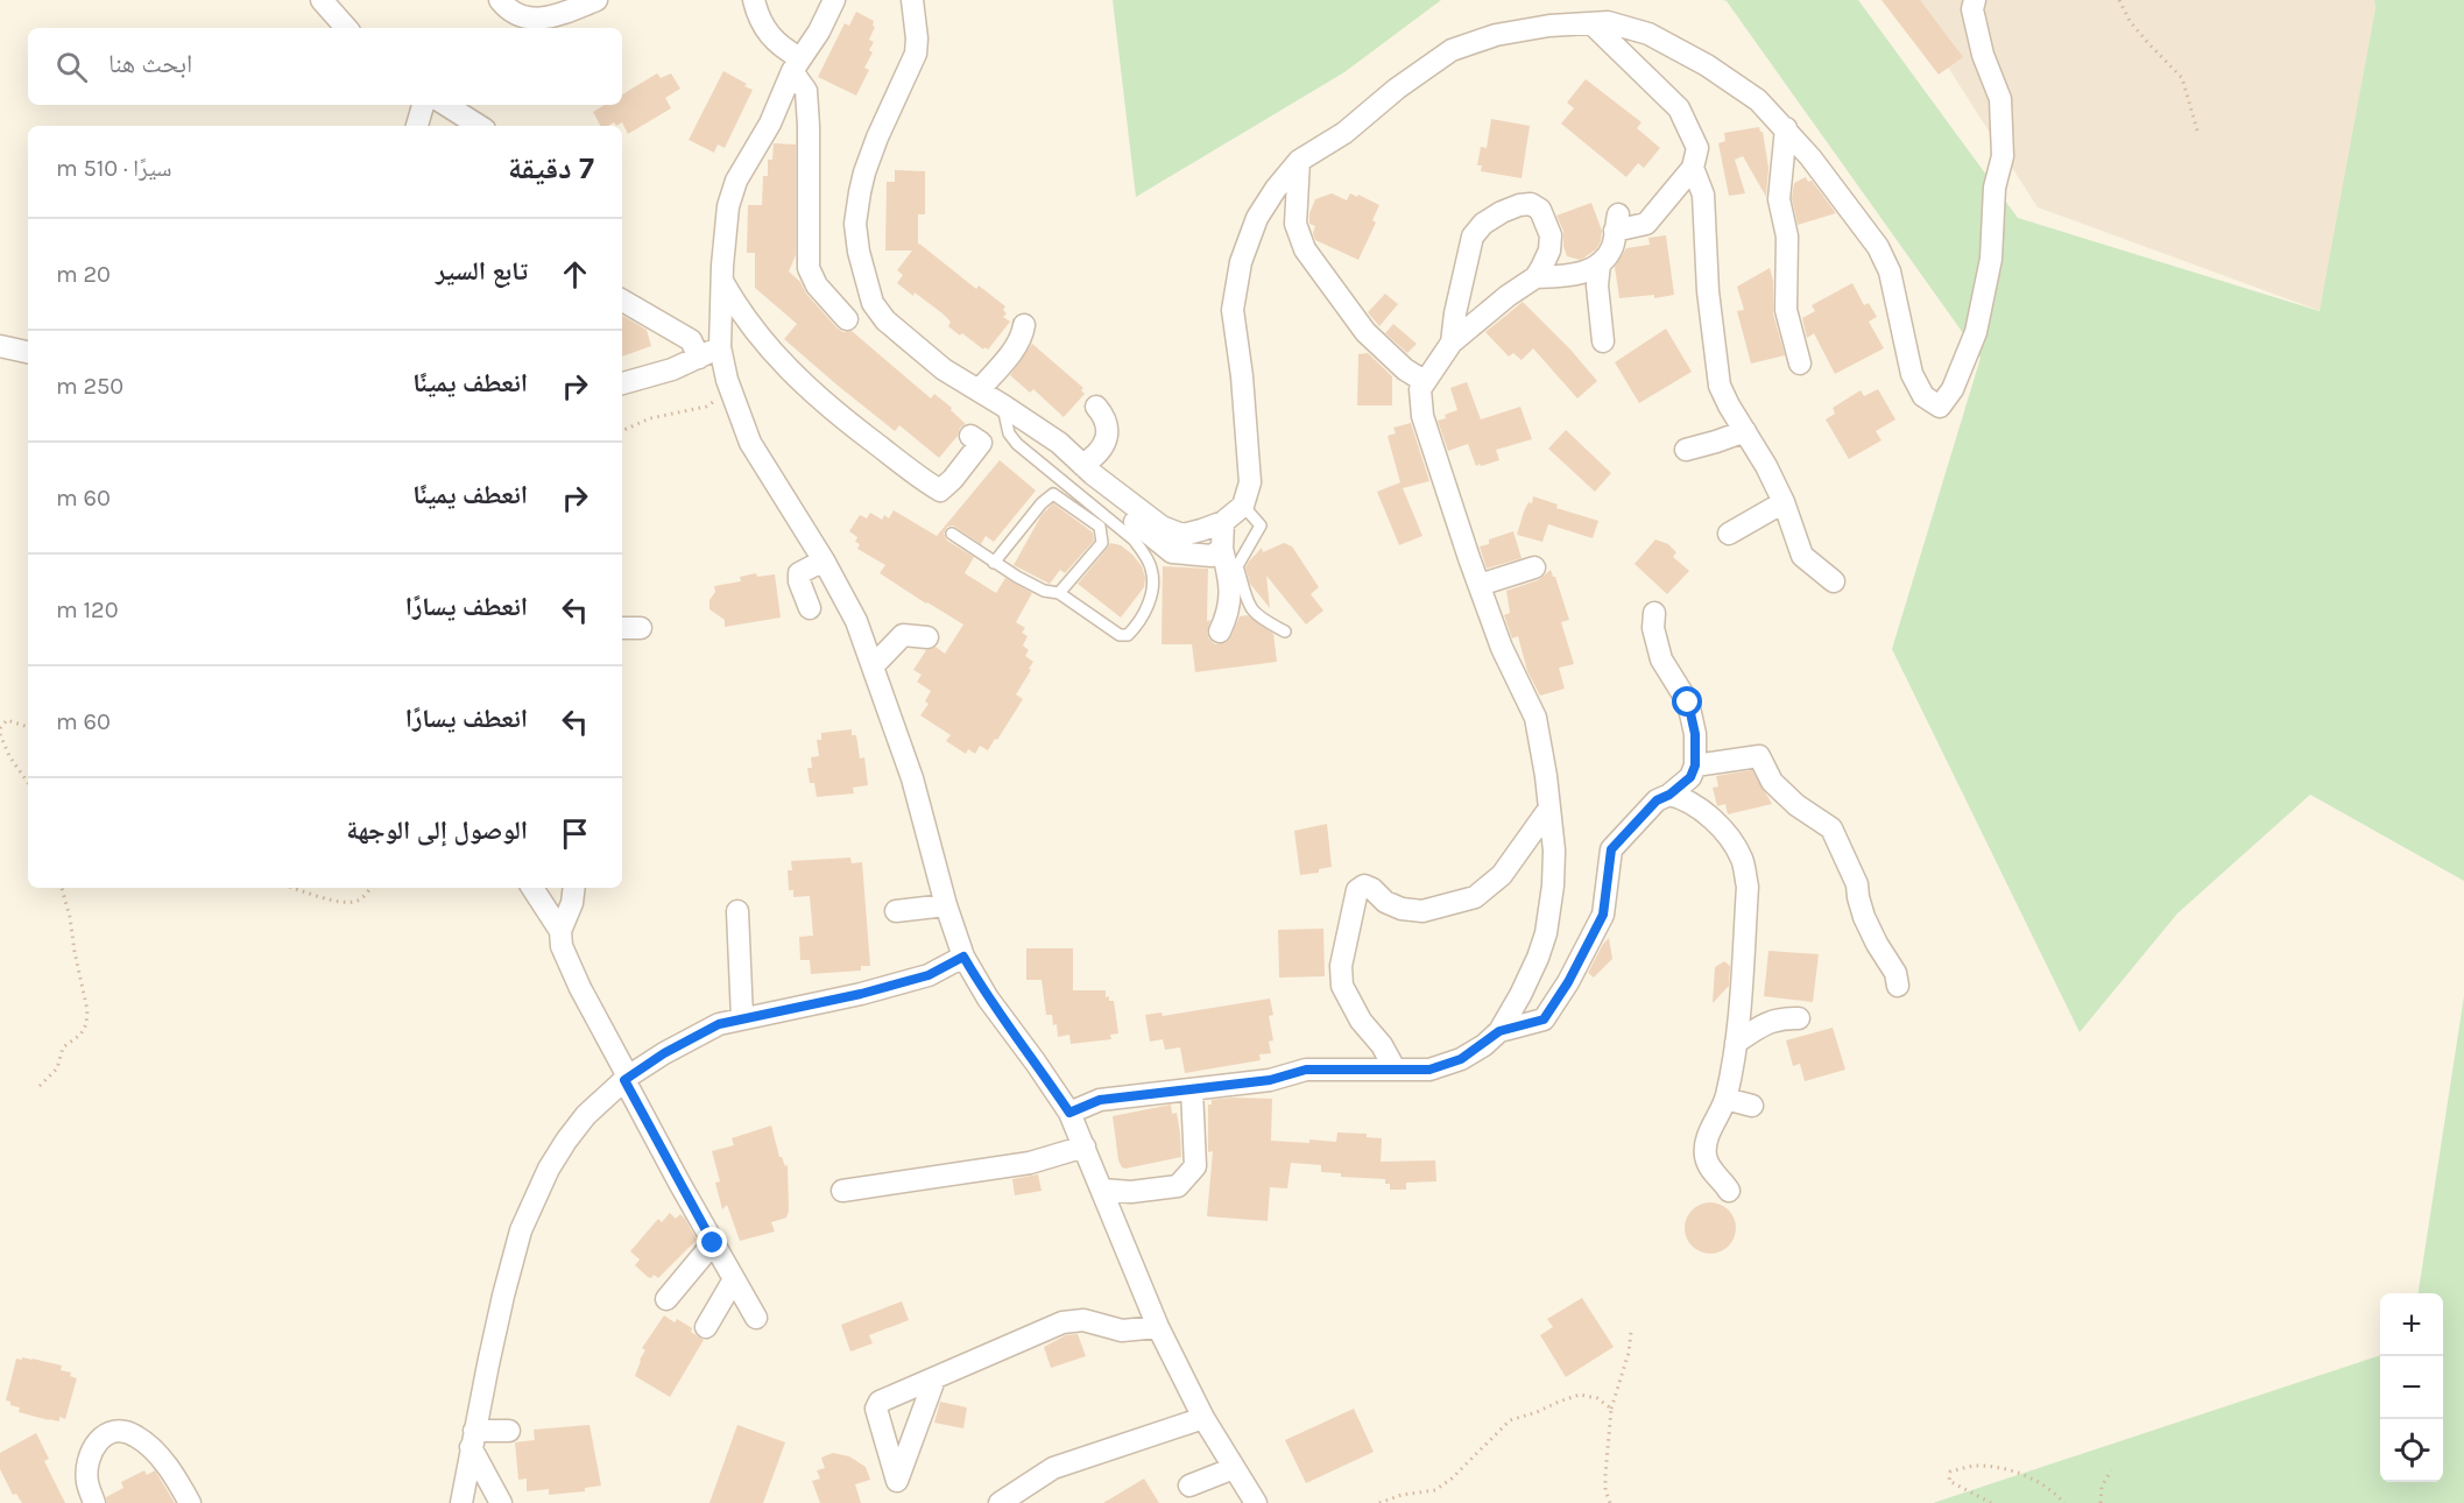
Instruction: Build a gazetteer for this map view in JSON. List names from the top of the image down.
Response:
{
  "page": {
    "search": "ابحث هنا",
    "heading": ["7 دقيقة", "سيرًا · 510 m"],
    "list": [
      ["تابع السير", "20 m"],
      ["انعطف يمينًا", "250 m"],
      ["انعطف يمينًا", "60 m"],
      ["انعطف يسارًا", "120 m"],
      ["انعطف يسارًا", "60 m"],
      "الوصول إلى الوجهة"
    ],
    "map_buttons": ["+", "−"]
  }
}
